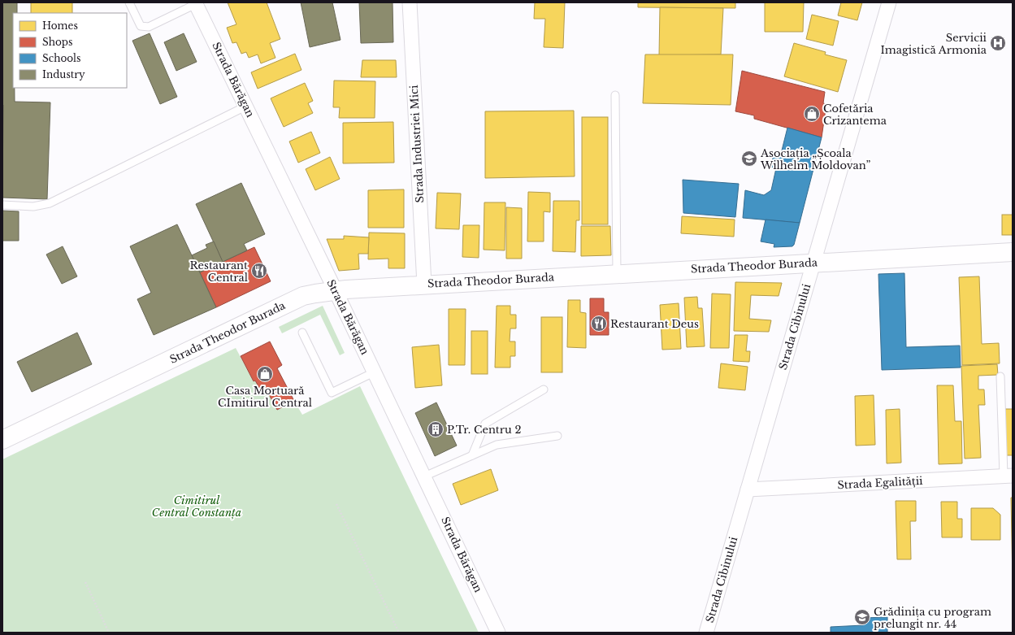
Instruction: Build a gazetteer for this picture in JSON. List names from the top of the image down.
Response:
{
  "streets": {
    "street": [
      "Strada Bărăgan",
      "Strada Industriei Mici",
      "Strada Theodor Burada",
      "Strada Cibinului",
      "Strada Egalității"
    ]
  },
  "crossings": [
    ["Strada Bărăgan", "Strada Theodor Burada"],
    ["Strada Industriei Mici", "Strada Theodor Burada"],
    ["Strada Theodor Burada", "Strada Cibinului"],
    ["Strada Cibinului", "Strada Egalității"]
  ],
  "parks": ["Cimitirul Central Constanța"],
  "places": {
    "hospital": ["Servicii Imagistică Armonia"],
    "shop": ["Cofetăria Crizantema", "Casa Mortuară CImitirul Central"],
    "school or university": ["Asociația „Școala Wilhelm Moldovan”", "Grădinița cu program prelungit nr. 44"],
    "restaurant": ["Restaurant Central", "Restaurant Deus"],
    "building": ["P.Tr. Centru 2"]
  },
  "legend": [
    "Homes",
    "Shops",
    "Schools",
    "Industry"
  ]
}
